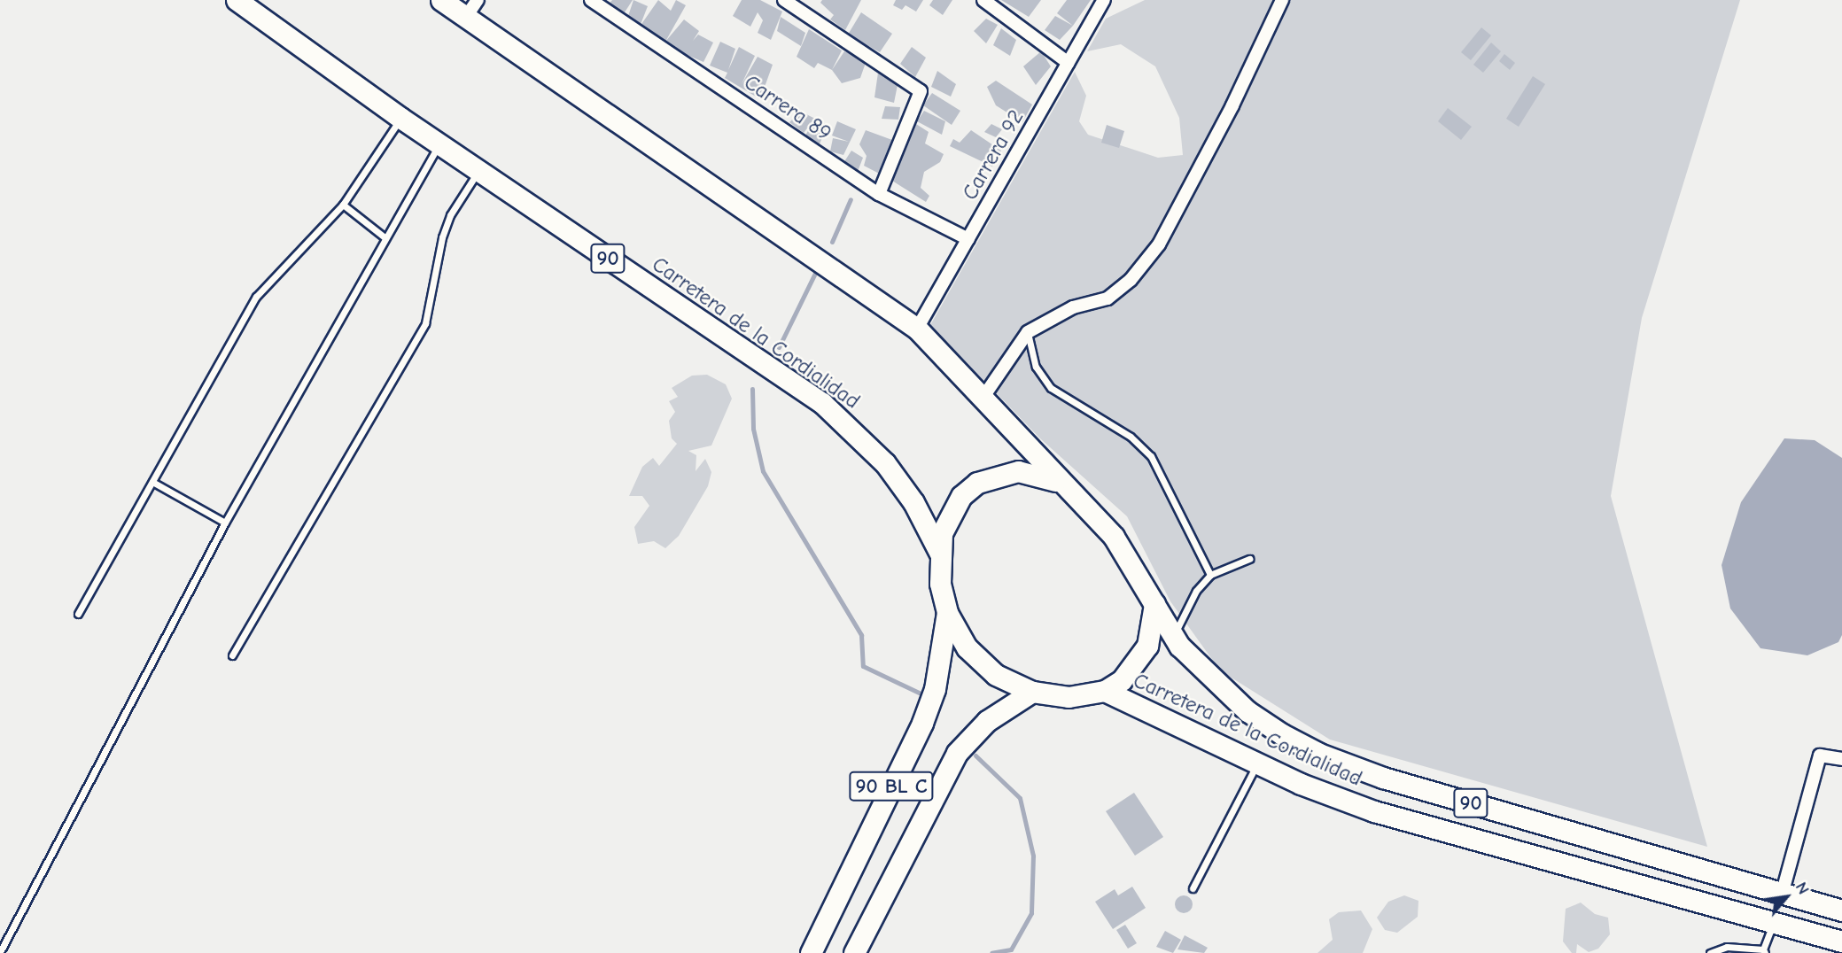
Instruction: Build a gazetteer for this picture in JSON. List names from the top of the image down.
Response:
{
  "streets": {
    "highway": ["90", "Carretera de la Cordialidad", "90 BL C"],
    "street": ["Carrera 89", "Carrera 92"]
  },
  "crossings": [
    ["Carrera 89", "Carrera 92"],
    ["Carrera 92", "Carretera de la Cordialidad"],
    ["Carretera de la Cordialidad", "90 BL C"]
  ],
  "north": "top right"
}
